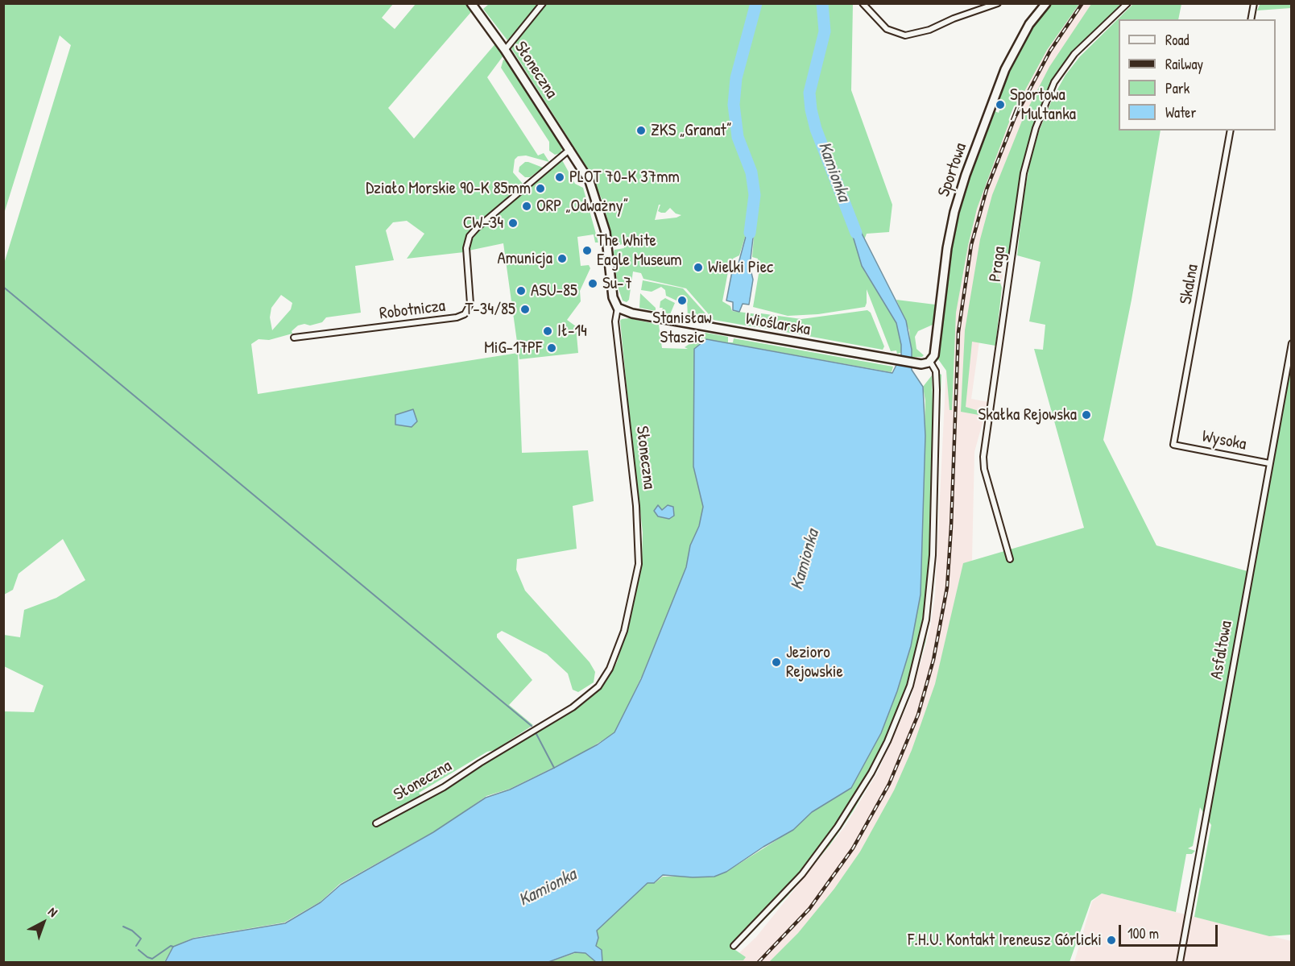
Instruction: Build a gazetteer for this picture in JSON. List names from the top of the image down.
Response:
{
  "streets": {
    "street": [
      "Słoneczna",
      "Sportowa",
      "Praga",
      "Skalna",
      "Robotnicza",
      "Wioślarska",
      "Wysoka",
      "Asfaltowa"
    ]
  },
  "crossings": [
    ["Słoneczna", "Robotnicza"],
    ["Słoneczna", "Wioślarska"],
    ["Sportowa", "Wioślarska"],
    ["Skalna", "Wysoka"],
    ["Wysoka", "Asfaltowa"]
  ],
  "water": ["Kamionka"],
  "places": [
    "Sportowa / Multanka",
    "ZKS „Granat”",
    "PLOT 70-K 37mm",
    "Działo Morskie 90-K 85mm",
    "ORP „Odważny”",
    "CW-34",
    "The White Eagle Museum",
    "Amunicja",
    "Wielki Piec",
    "Su-7",
    "ASU-85",
    "Stanisław Staszic",
    "T-34/85",
    "Ił-14",
    "MiG-17PF",
    "Skałka Rejowska",
    "Jezioro Rejowskie",
    "F.H.U. Kontakt Ireneusz Górlicki"
  ],
  "legend": [
    "Road",
    "Railway",
    "Park",
    "Water"
  ],
  "scale_bar": "100 m",
  "north": "top right"
}
